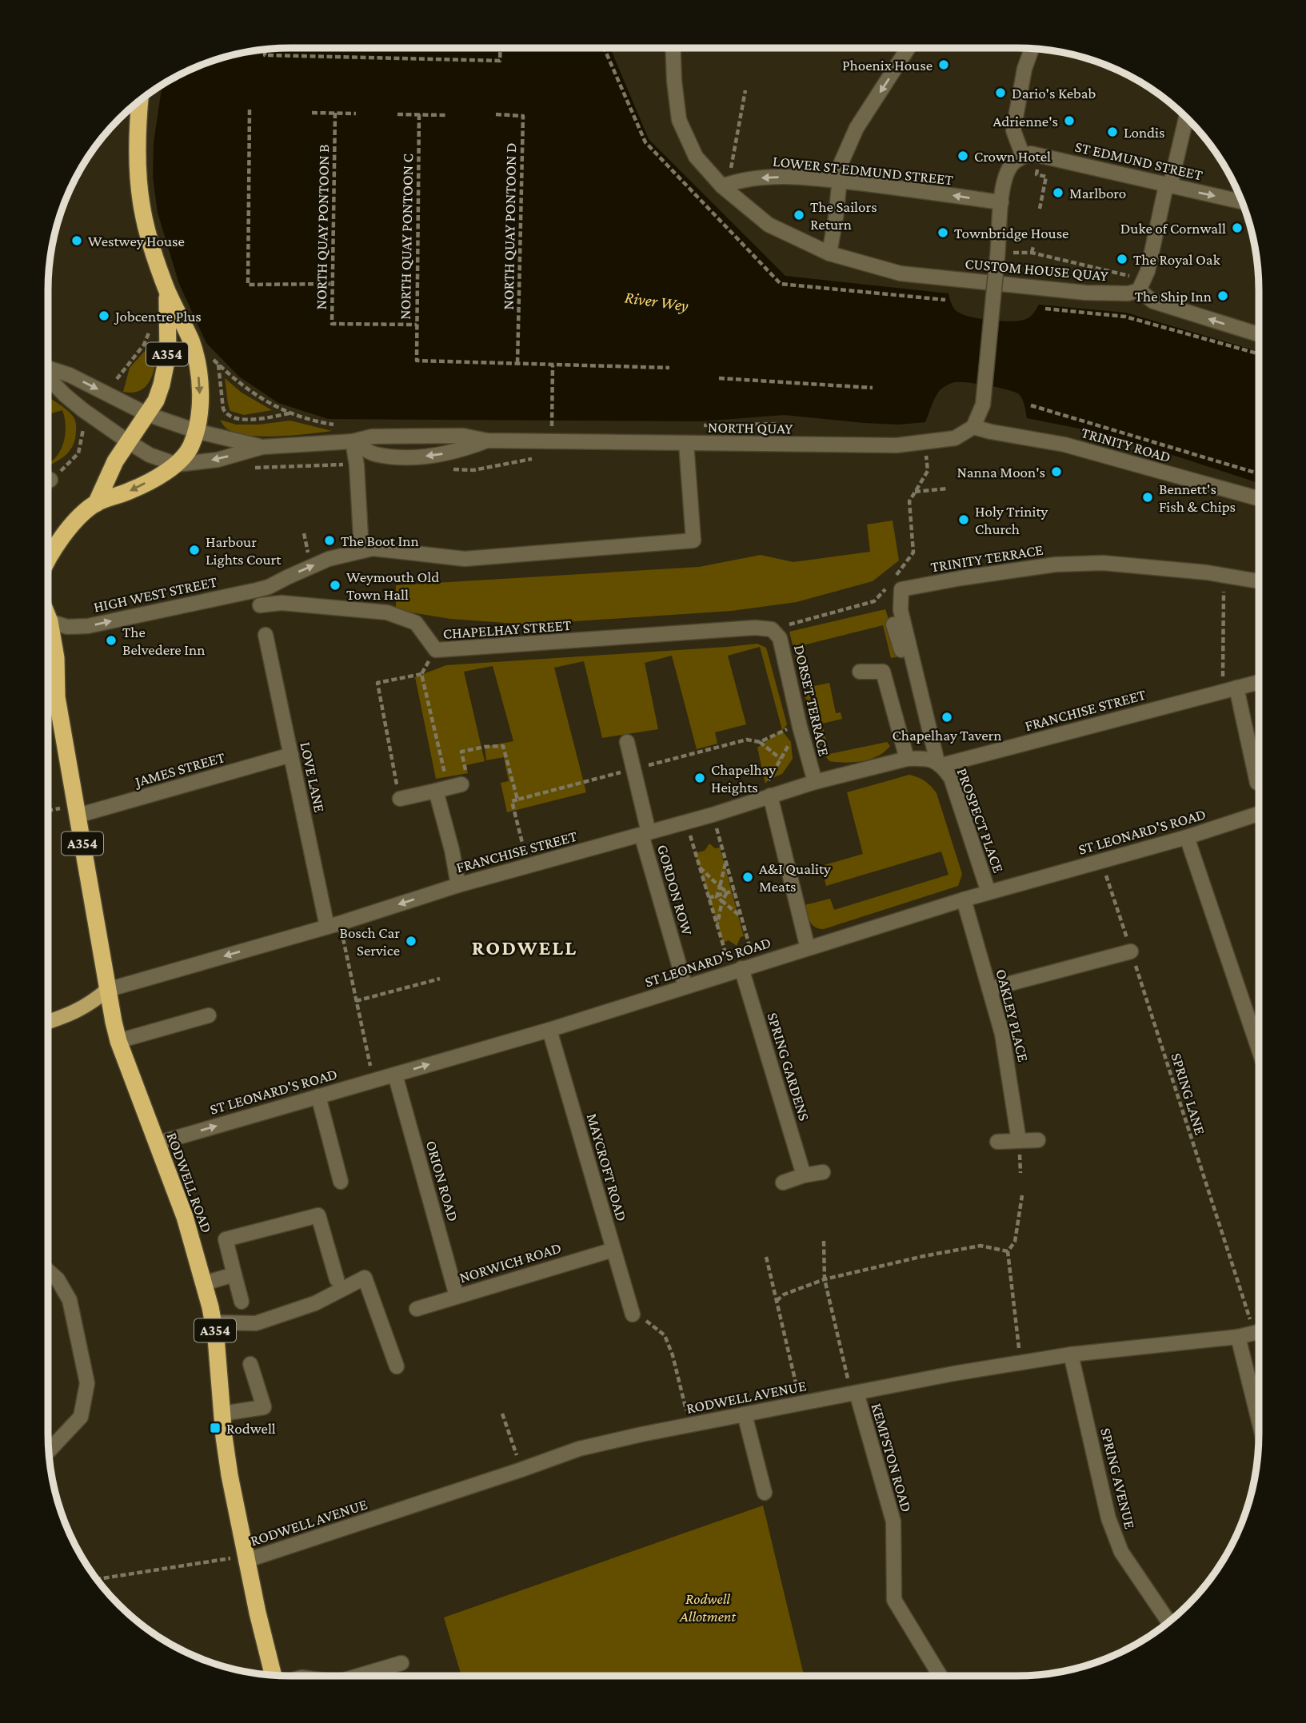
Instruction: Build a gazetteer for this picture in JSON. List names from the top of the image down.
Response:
{
  "streets": {
    "highway": ["A354", "RODWELL ROAD"],
    "street": [
      "ST EDMUND STREET",
      "LOWER ST EDMUND STREET",
      "CUSTOM HOUSE QUAY",
      "NORTH QUAY",
      "TRINITY ROAD",
      "TRINITY TERRACE",
      "HIGH WEST STREET",
      "CHAPELHAY STREET",
      "DORSET TERRACE",
      "FRANCHISE STREET",
      "JAMES STREET",
      "LOVE LANE",
      "PROSPECT PLACE",
      "ST LEONARD'S ROAD",
      "GORDON ROW",
      "OAKLEY PLACE",
      "SPRING GARDENS",
      "MAYCROFT ROAD",
      "ORION ROAD",
      "NORWICH ROAD",
      "RODWELL AVENUE",
      "KEMPSTON ROAD",
      "SPRING AVENUE"
    ],
    "path": [
      "NORTH QUAY PONTOON D",
      "NORTH QUAY PONTOON B",
      "NORTH QUAY PONTOON C",
      "SPRING LANE"
    ]
  },
  "crossings": [
    ["LOWER ST EDMUND STREET", "CUSTOM HOUSE QUAY"],
    ["NORTH QUAY PONTOON D", "NORTH QUAY PONTOON C"],
    ["NORTH QUAY PONTOON B", "NORTH QUAY PONTOON C"],
    ["A354", "NORTH QUAY"],
    ["NORTH QUAY", "TRINITY ROAD"],
    ["NORTH QUAY", "HIGH WEST STREET"],
    ["TRINITY TERRACE", "FRANCHISE STREET"],
    ["TRINITY TERRACE", "PROSPECT PLACE"],
    ["HIGH WEST STREET", "RODWELL ROAD"],
    ["CHAPELHAY STREET", "DORSET TERRACE"],
    ["DORSET TERRACE", "FRANCHISE STREET"],
    ["FRANCHISE STREET", "LOVE LANE"],
    ["FRANCHISE STREET", "PROSPECT PLACE"],
    ["FRANCHISE STREET", "GORDON ROW"],
    ["FRANCHISE STREET", "RODWELL ROAD"],
    ["JAMES STREET", "LOVE LANE"],
    ["JAMES STREET", "RODWELL ROAD"],
    ["PROSPECT PLACE", "ST LEONARD'S ROAD"],
    ["ST LEONARD'S ROAD", "GORDON ROW"],
    ["ST LEONARD'S ROAD", "OAKLEY PLACE"],
    ["ST LEONARD'S ROAD", "SPRING GARDENS"],
    ["ST LEONARD'S ROAD", "SPRING LANE"],
    ["ST LEONARD'S ROAD", "MAYCROFT ROAD"],
    ["ST LEONARD'S ROAD", "ORION ROAD"],
    ["ST LEONARD'S ROAD", "RODWELL ROAD"],
    ["MAYCROFT ROAD", "NORWICH ROAD"],
    ["ORION ROAD", "NORWICH ROAD"],
    ["RODWELL ROAD", "RODWELL AVENUE"],
    ["RODWELL AVENUE", "KEMPSTON ROAD"],
    ["RODWELL AVENUE", "SPRING AVENUE"]
  ],
  "one_way": ["LOWER ST EDMUND STREET", "HIGH WEST STREET"],
  "districts": ["RODWELL"],
  "water": ["River Wey"],
  "parks": ["Rodwell Allotment"],
  "places": {
    "other": [
      "Phoenix House",
      "Dario's Kebab",
      "Adrienne's",
      "Londis",
      "Crown Hotel",
      "Marlboro",
      "The Sailors Return",
      "Duke of Cornwall",
      "Townbridge House",
      "Westwey House",
      "The Royal Oak",
      "The Ship Inn",
      "Jobcentre Plus",
      "Nanna Moon's",
      "Bennett's Fish & Chips",
      "Holy Trinity Church",
      "The Boot Inn",
      "Harbour Lights Court",
      "Weymouth Old Town Hall",
      "The Belvedere Inn",
      "Chapelhay Tavern",
      "Chapelhay Heights",
      "A&I Quality Meats",
      "Bosch Car Service"
    ],
    "transit": ["Rodwell"]
  }
}
